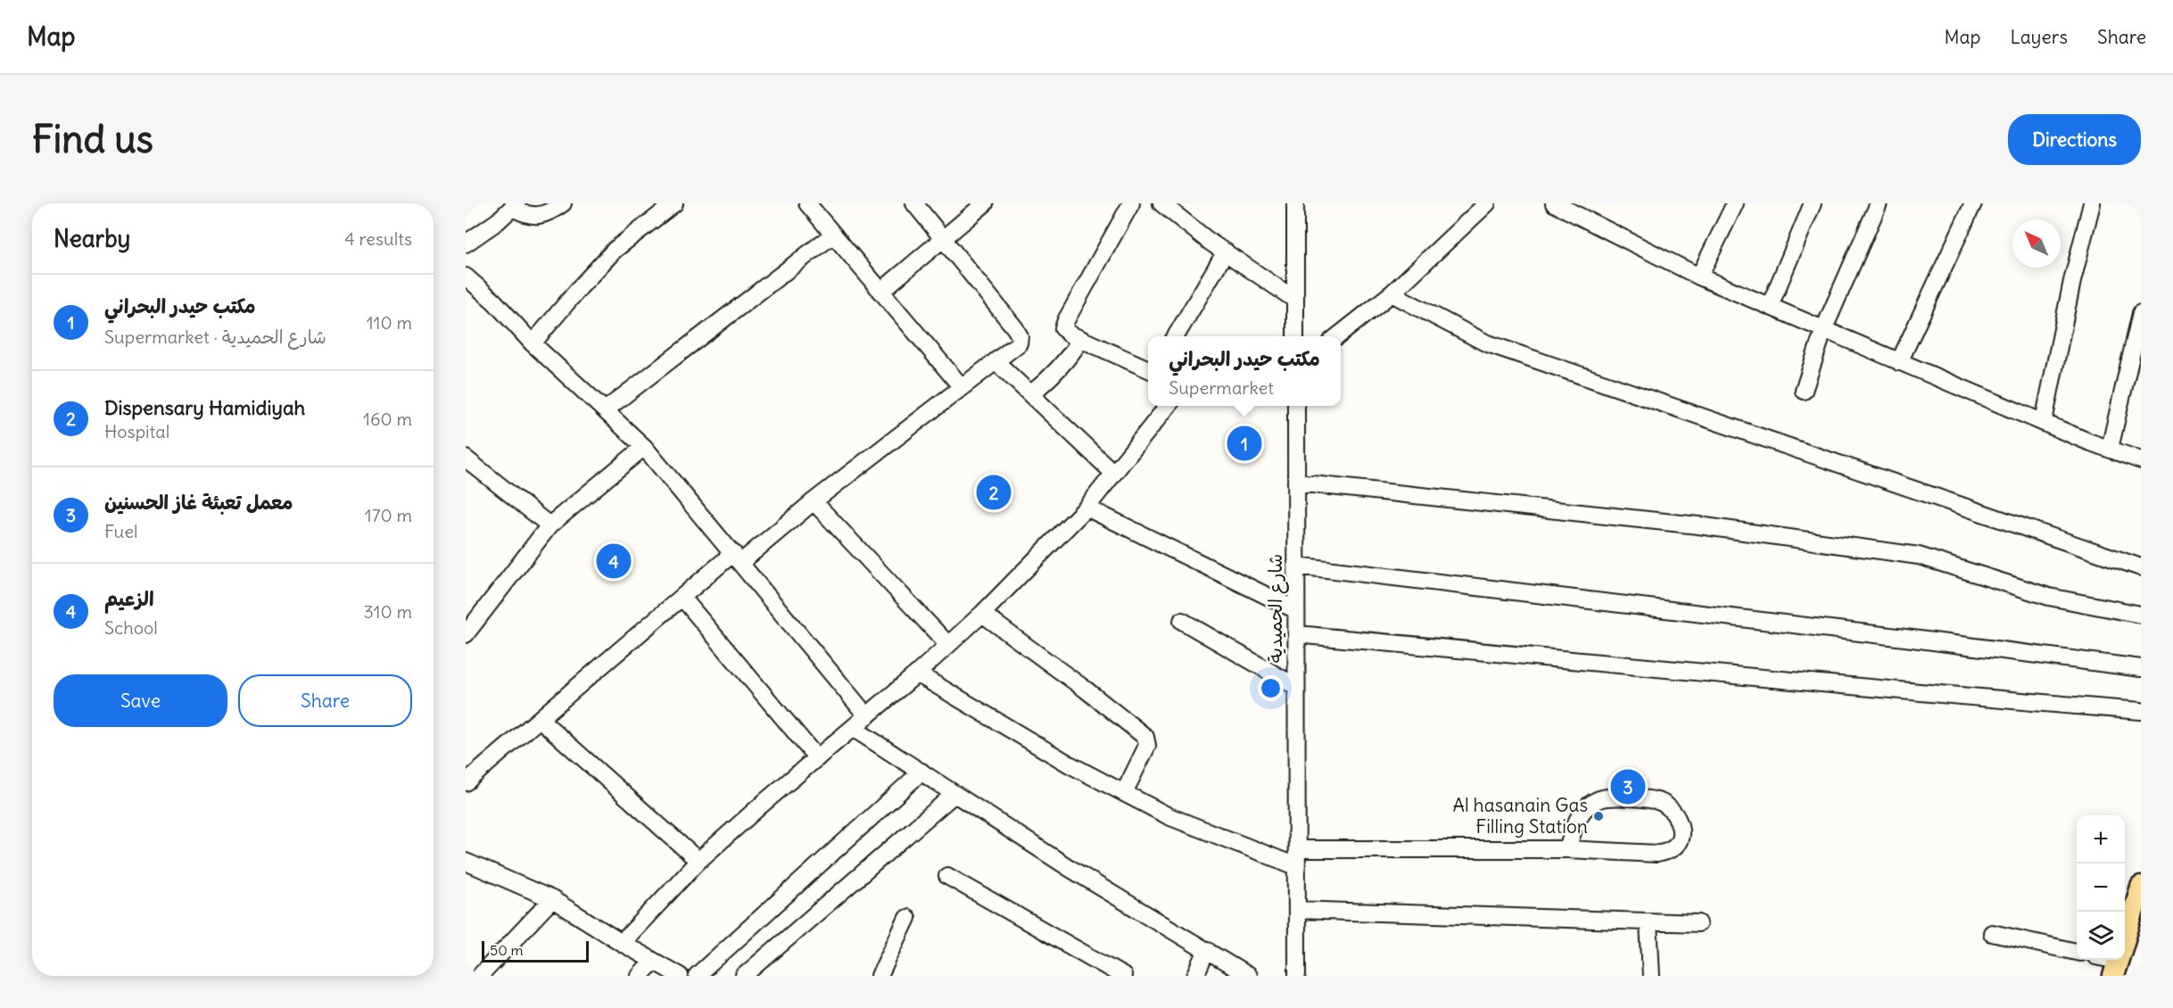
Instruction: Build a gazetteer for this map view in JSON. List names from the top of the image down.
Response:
{
  "streets": {
    "street": ["شارع الحميدية"]
  },
  "places": ["Al hasanain Gas Filling Station"],
  "scale_bar": "50 m",
  "north": "top left",
  "page": {
    "header": "Map",
    "nav": ["Map", "Layers", "Share"],
    "buttons": [
      "Directions",
      ["Save", "Share"]
    ],
    "title": "Find us",
    "heading": ["Nearby", "4 results"],
    "list": [
      {
        "mark": "1",
        "name": "مكتب حيدر البحراني",
        "note": "Supermarket · شارع الحميدية",
        "value": "110 m"
      },
      {
        "mark": "2",
        "name": "Dispensary Hamidiyah",
        "note": "Hospital",
        "value": "160 m"
      },
      {
        "mark": "3",
        "name": "معمل تعبئة غاز الحسنين",
        "note": "Fuel",
        "value": "170 m"
      },
      {
        "mark": "4",
        "name": "الزعيم",
        "note": "School",
        "value": "310 m"
      }
    ],
    "popup": ["مكتب حيدر البحراني", "Supermarket"],
    "pins": [
      "1",
      "2",
      "4",
      "3"
    ],
    "map_buttons": ["+", "−"],
    "scale": "50 m"
  }
}
